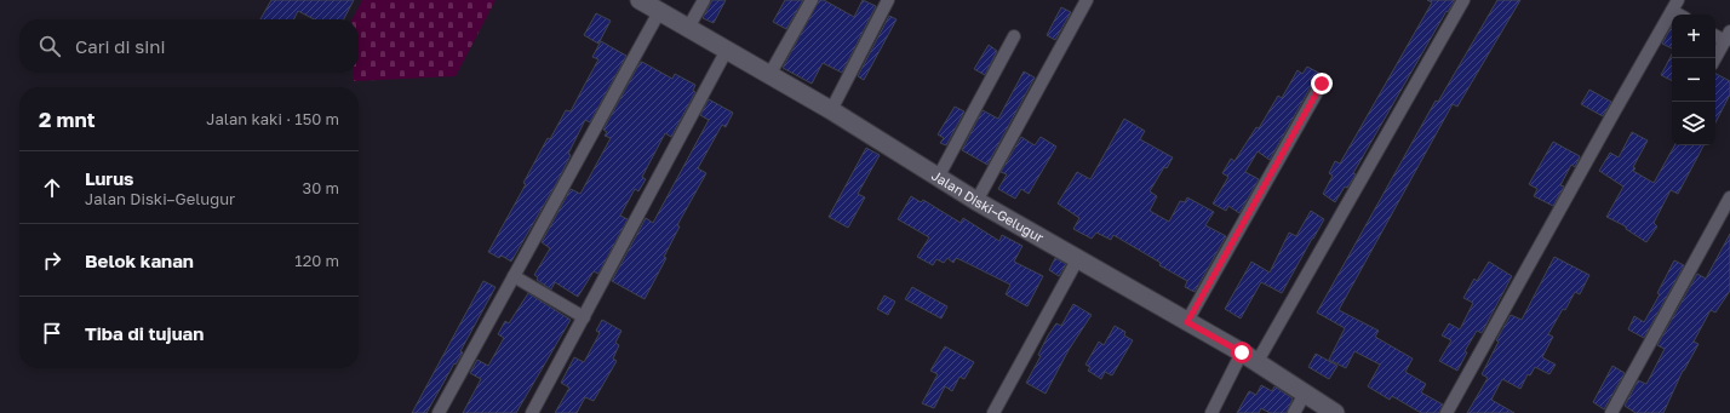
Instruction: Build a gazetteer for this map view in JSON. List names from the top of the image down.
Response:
{
  "streets": {
    "main road": ["Jalan Diski–Gelugur"]
  },
  "page": {
    "map_buttons": ["+", "−"],
    "search": "Cari di sini",
    "heading": ["2 mnt", "Jalan kaki · 150 m"],
    "list": [
      ["Lurus", "Jalan Diski–Gelugur", "30 m"],
      ["Belok kanan", "120 m"],
      "Tiba di tujuan"
    ]
  }
}
